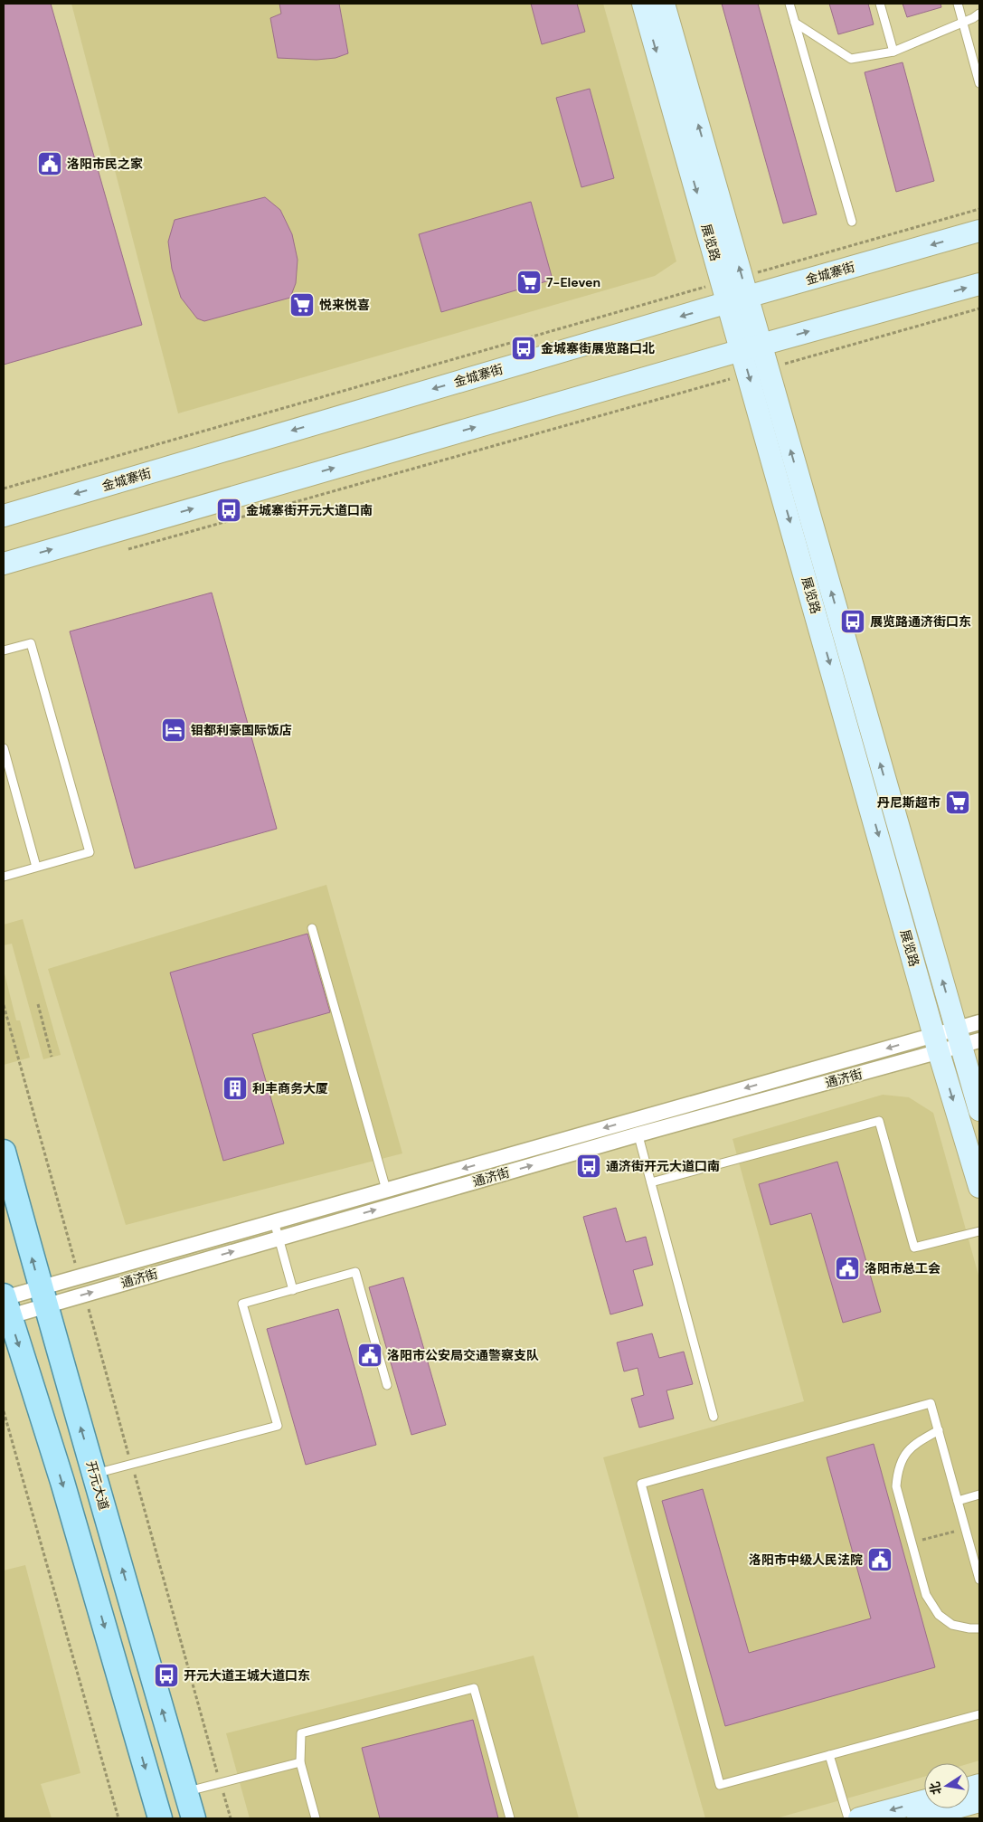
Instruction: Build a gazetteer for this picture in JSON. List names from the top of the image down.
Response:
{
  "streets": {
    "main road": ["开元大道"],
    "street": ["展览路", "金城寨街", "通济街"]
  },
  "crossings": [
    ["展览路", "金城寨街"],
    ["展览路", "通济街"],
    ["通济街", "开元大道"]
  ],
  "places": {
    "public building": [
      "洛阳市民之家",
      "洛阳市总工会",
      "洛阳市公安局交通警察支队",
      "洛阳市中级人民法院"
    ],
    "supermarket": ["7-Eleven", "悦来悦喜", "丹尼斯超市"],
    "bus stop": [
      "金城寨街展览路口北",
      "金城寨街开元大道口南",
      "展览路通济街口东",
      "通济街开元大道口南",
      "开元大道王城大道口东"
    ],
    "hotel": ["钼都利豪国际饭店"],
    "building": ["利丰商务大厦"]
  },
  "north": "left"
}
